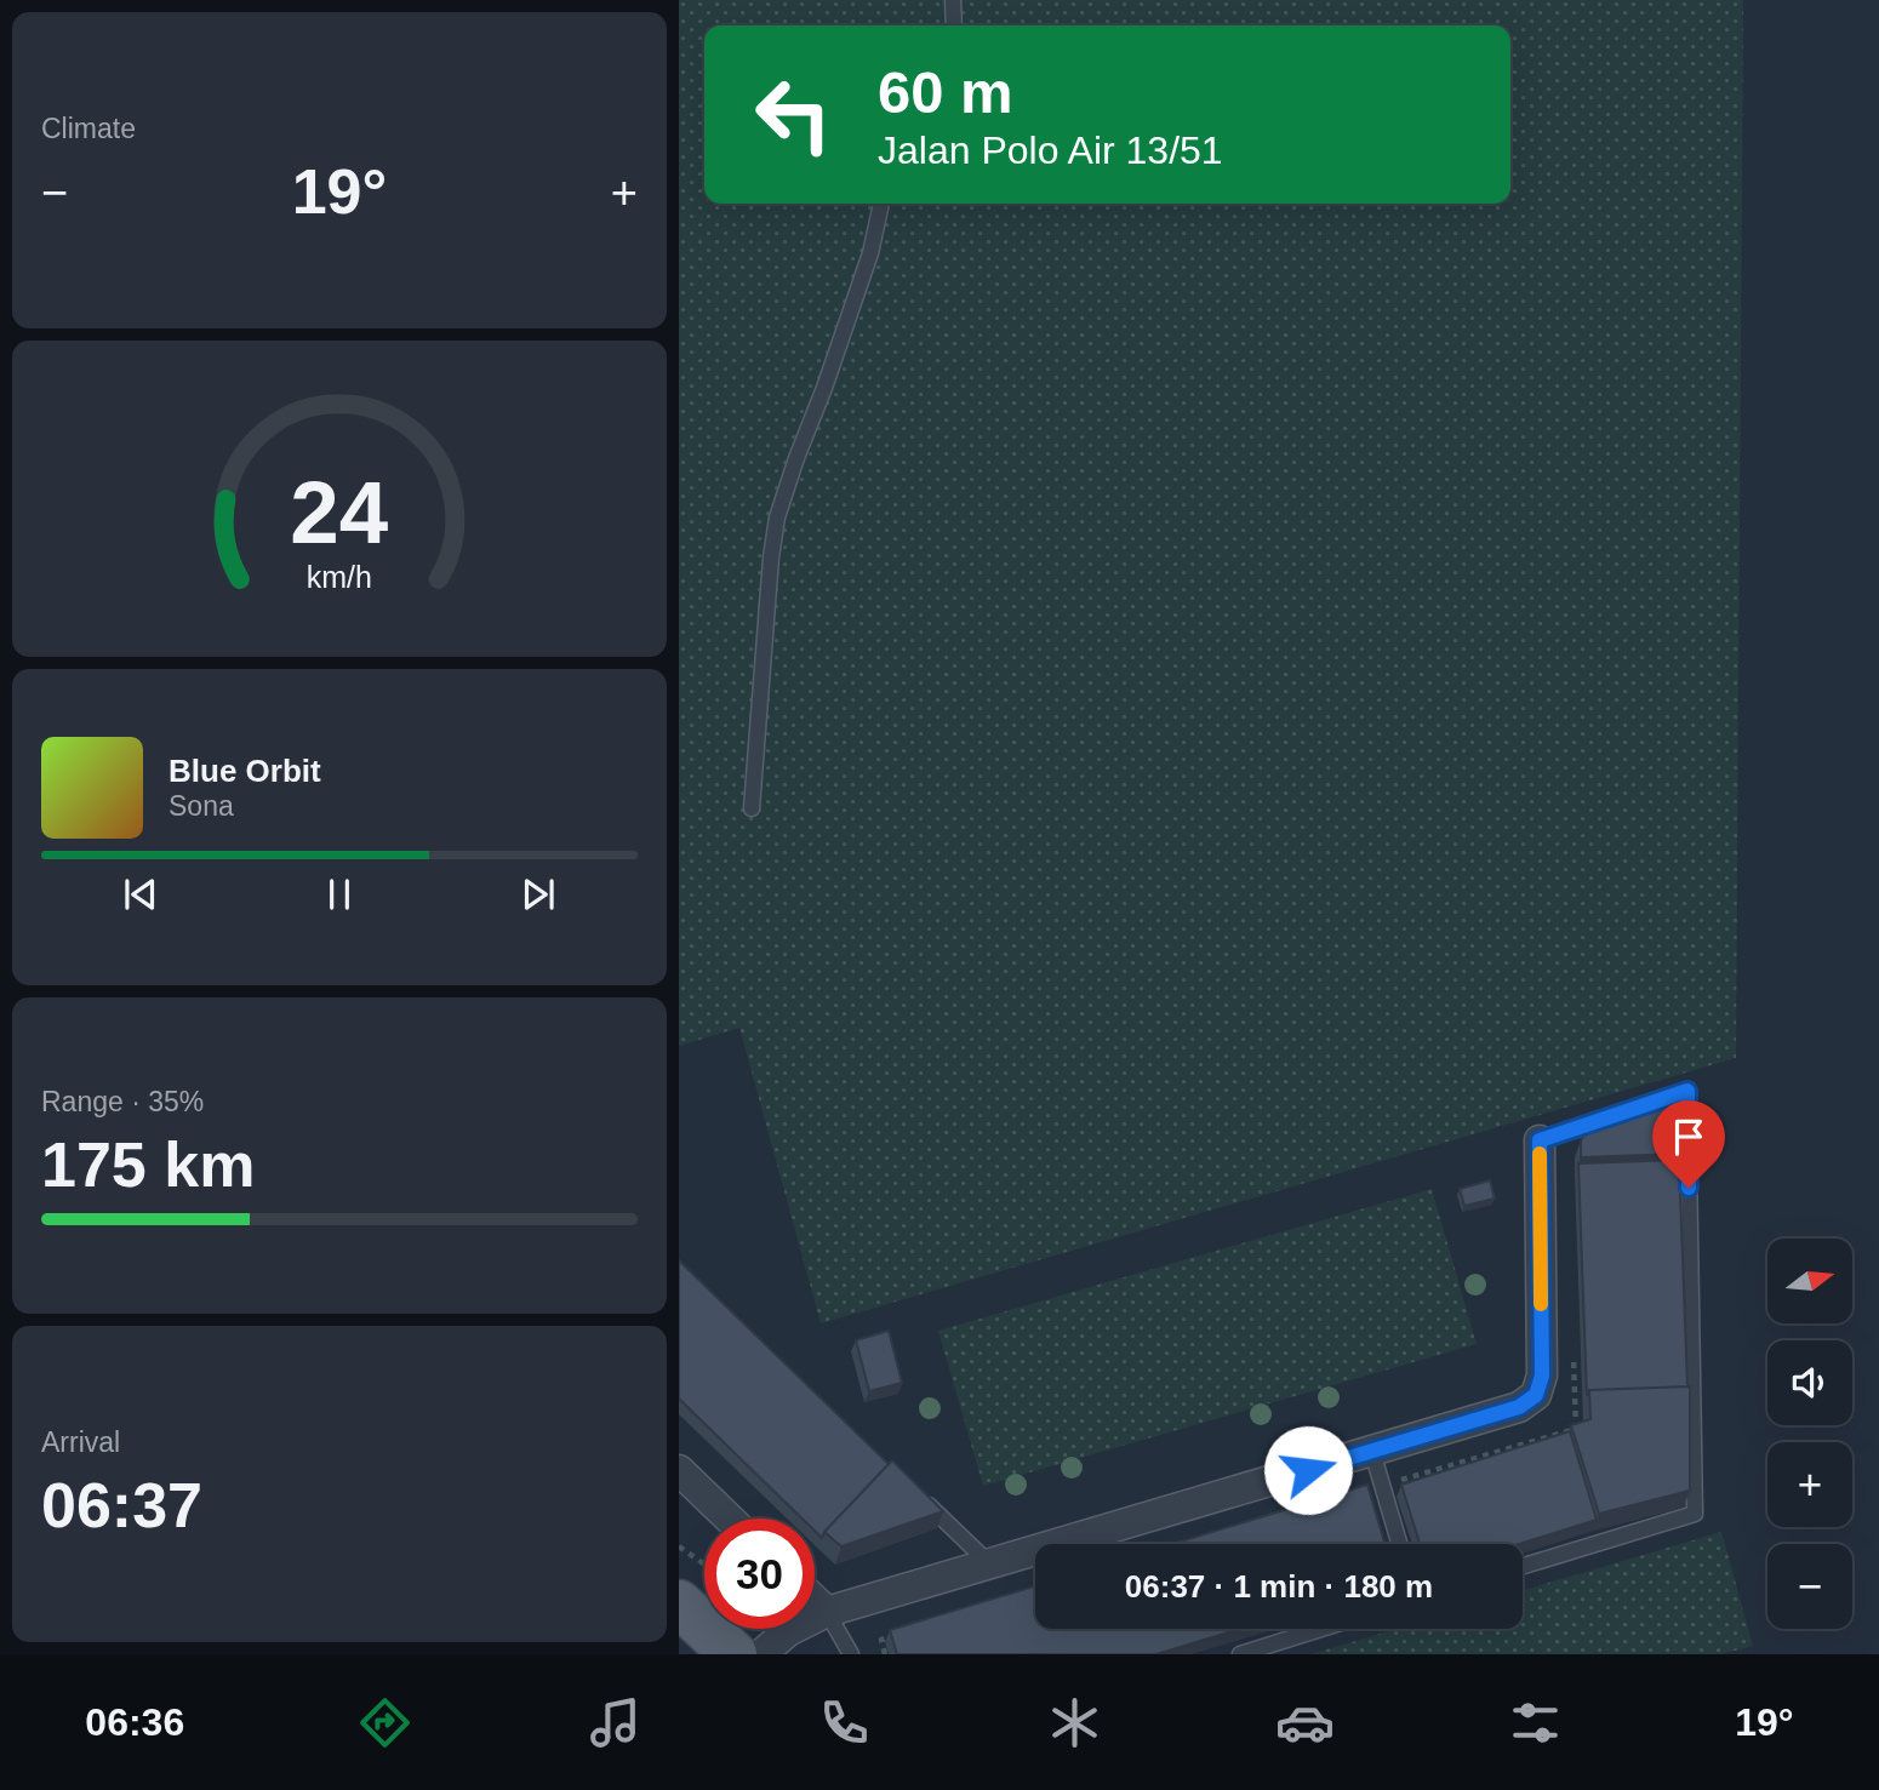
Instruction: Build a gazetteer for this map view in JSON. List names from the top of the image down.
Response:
{
  "north": "right",
  "page": {
    "tile": [
      "Climate",
      ["Range · 35%", "175 km"],
      ["Arrival", "06:37"]
    ],
    "turn": ["60 m", "Jalan Polo Air 13/51"],
    "heat": ["−", "19°", "+"],
    "song": ["Blue Orbit", "Sona"],
    "map_buttons": ["+", "−"],
    "limit": "30",
    "trip": "06:37 · 1 min · 180 m",
    "tabs": ["06:36", "19°"],
    "gauge": ["24", "km/h"]
  }
}
